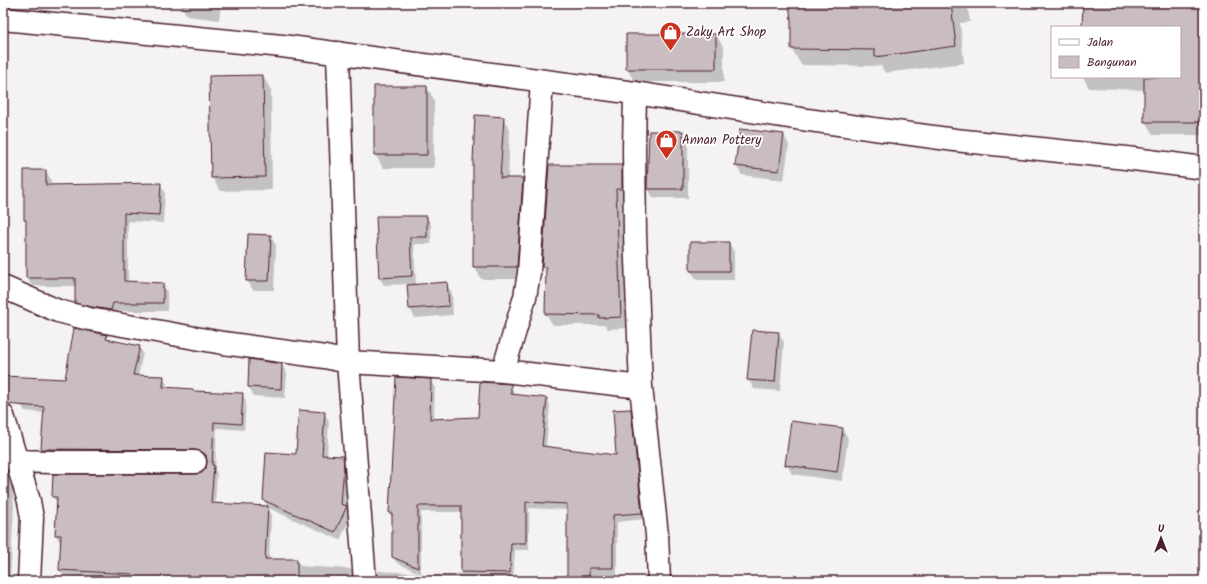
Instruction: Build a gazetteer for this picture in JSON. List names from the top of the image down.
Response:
{
  "places": {
    "shop": ["Zaky Art Shop", "Annan Pottery"]
  },
  "legend": ["Jalan", "Bangunan"],
  "north": "top"
}
